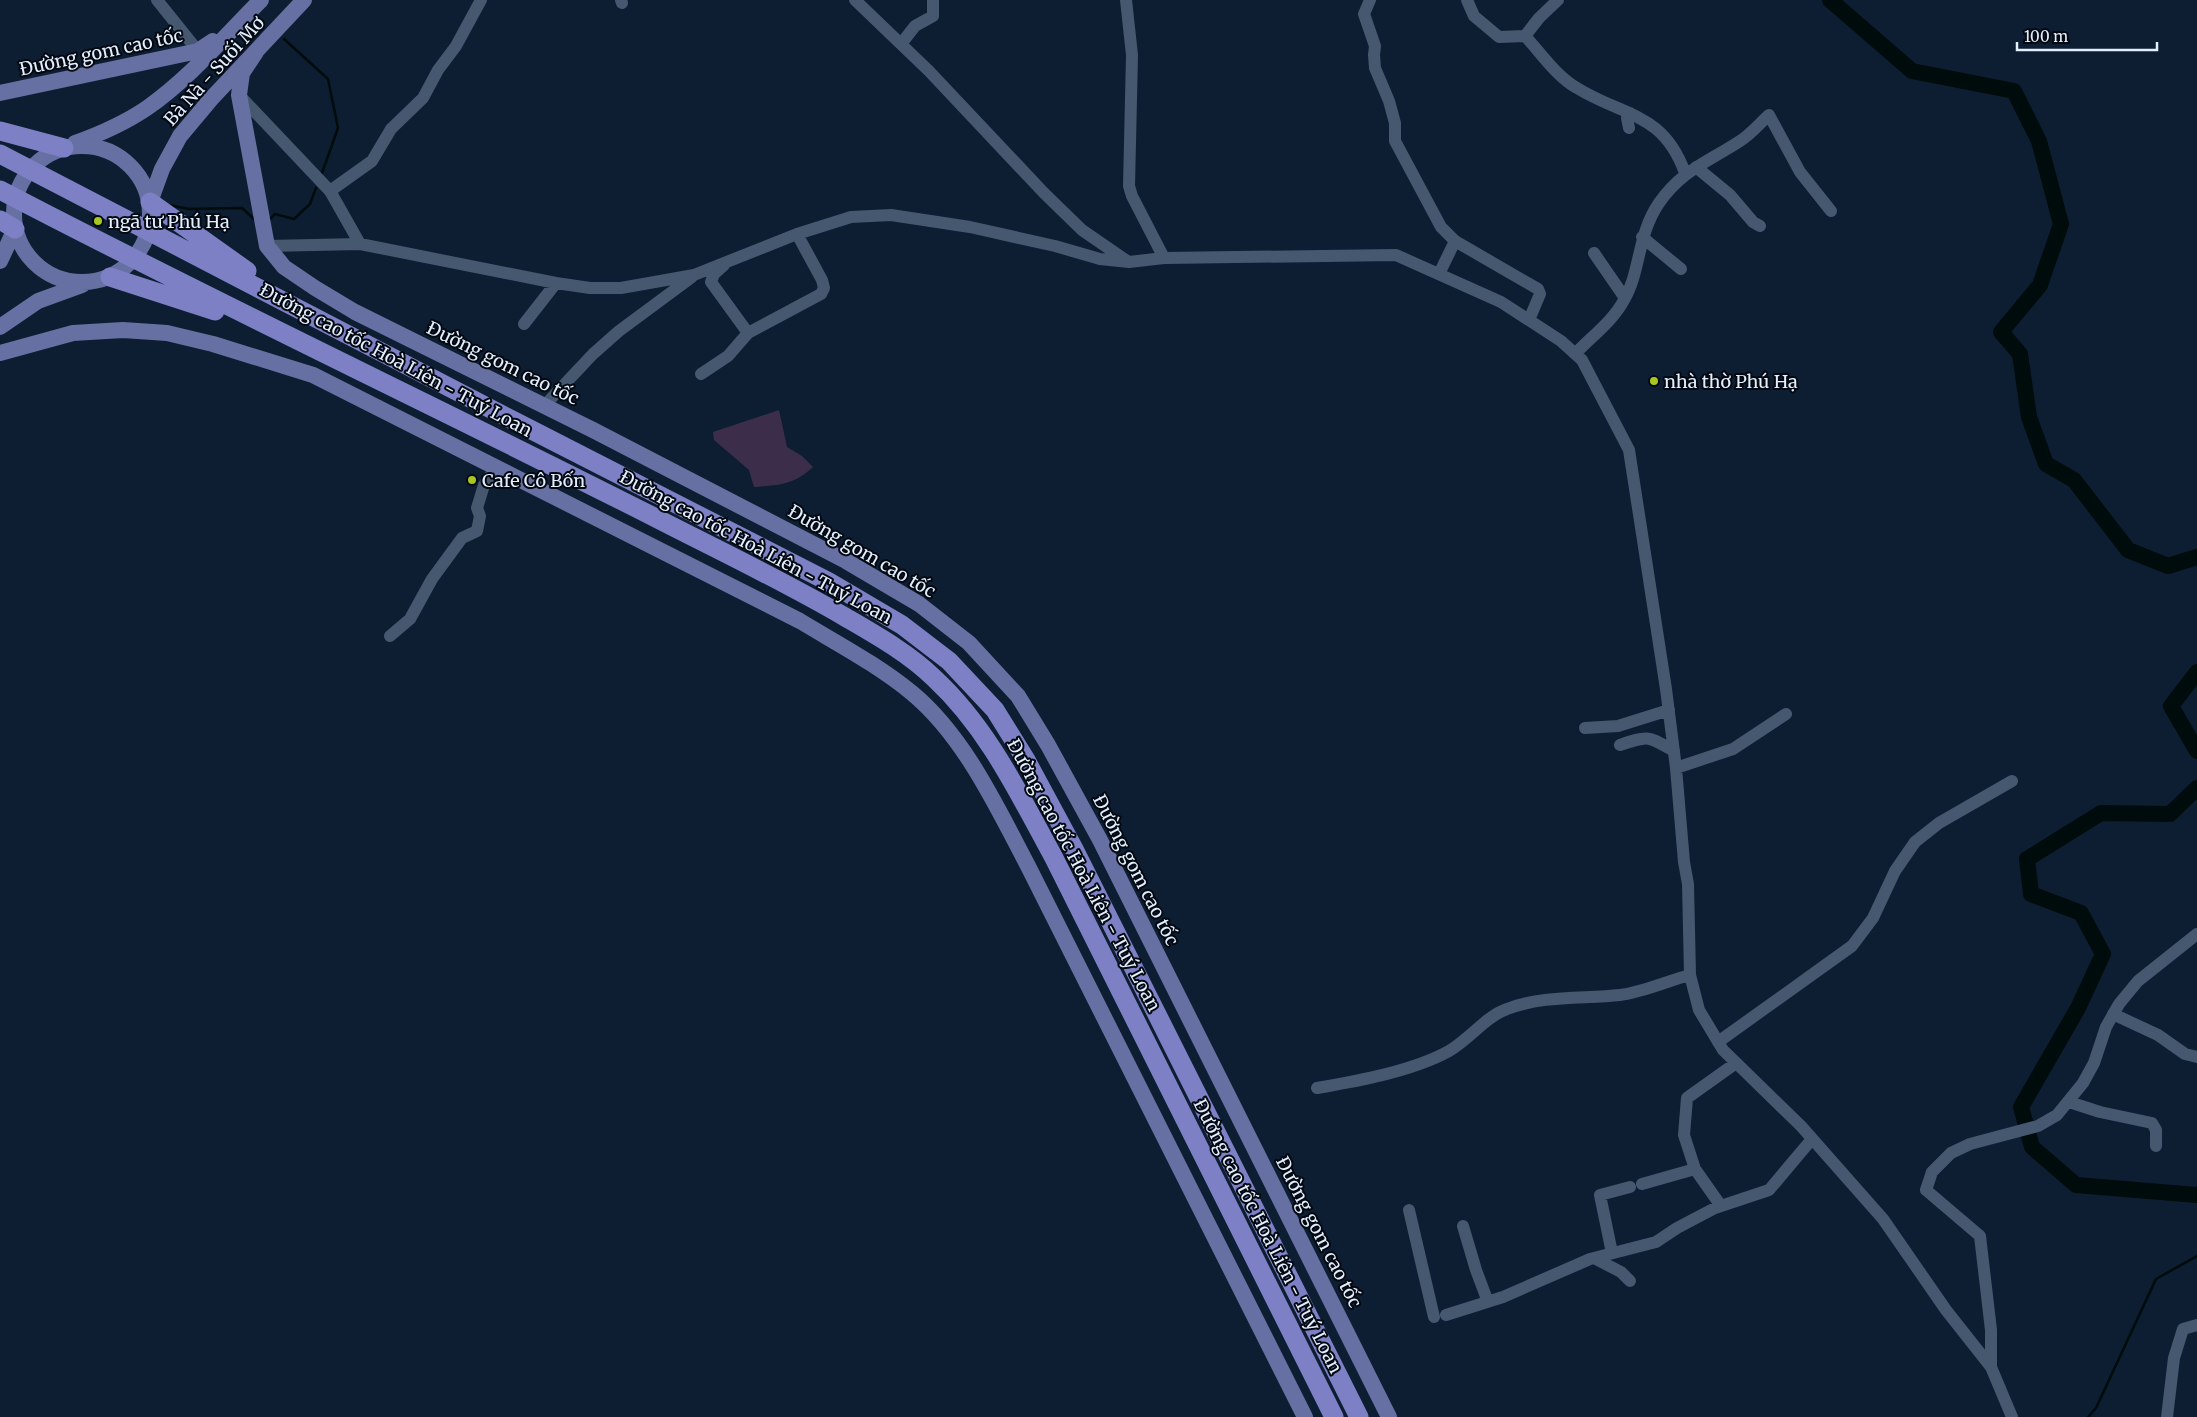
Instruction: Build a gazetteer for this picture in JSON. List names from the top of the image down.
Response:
{
  "streets": {
    "highway": ["Đường cao tốc Hoà Liên - Tuý Loan"],
    "main road": ["Đường gom cao tốc", "Bà Nà - Suối Mơ"]
  },
  "crossings": [
    ["Đường gom cao tốc", "Bà Nà - Suối Mơ"]
  ],
  "places": ["ngã tư Phú Hạ", "nhà thờ Phú Hạ", "Cafe Cô Bốn"],
  "scale_bar": "100 m"
}
